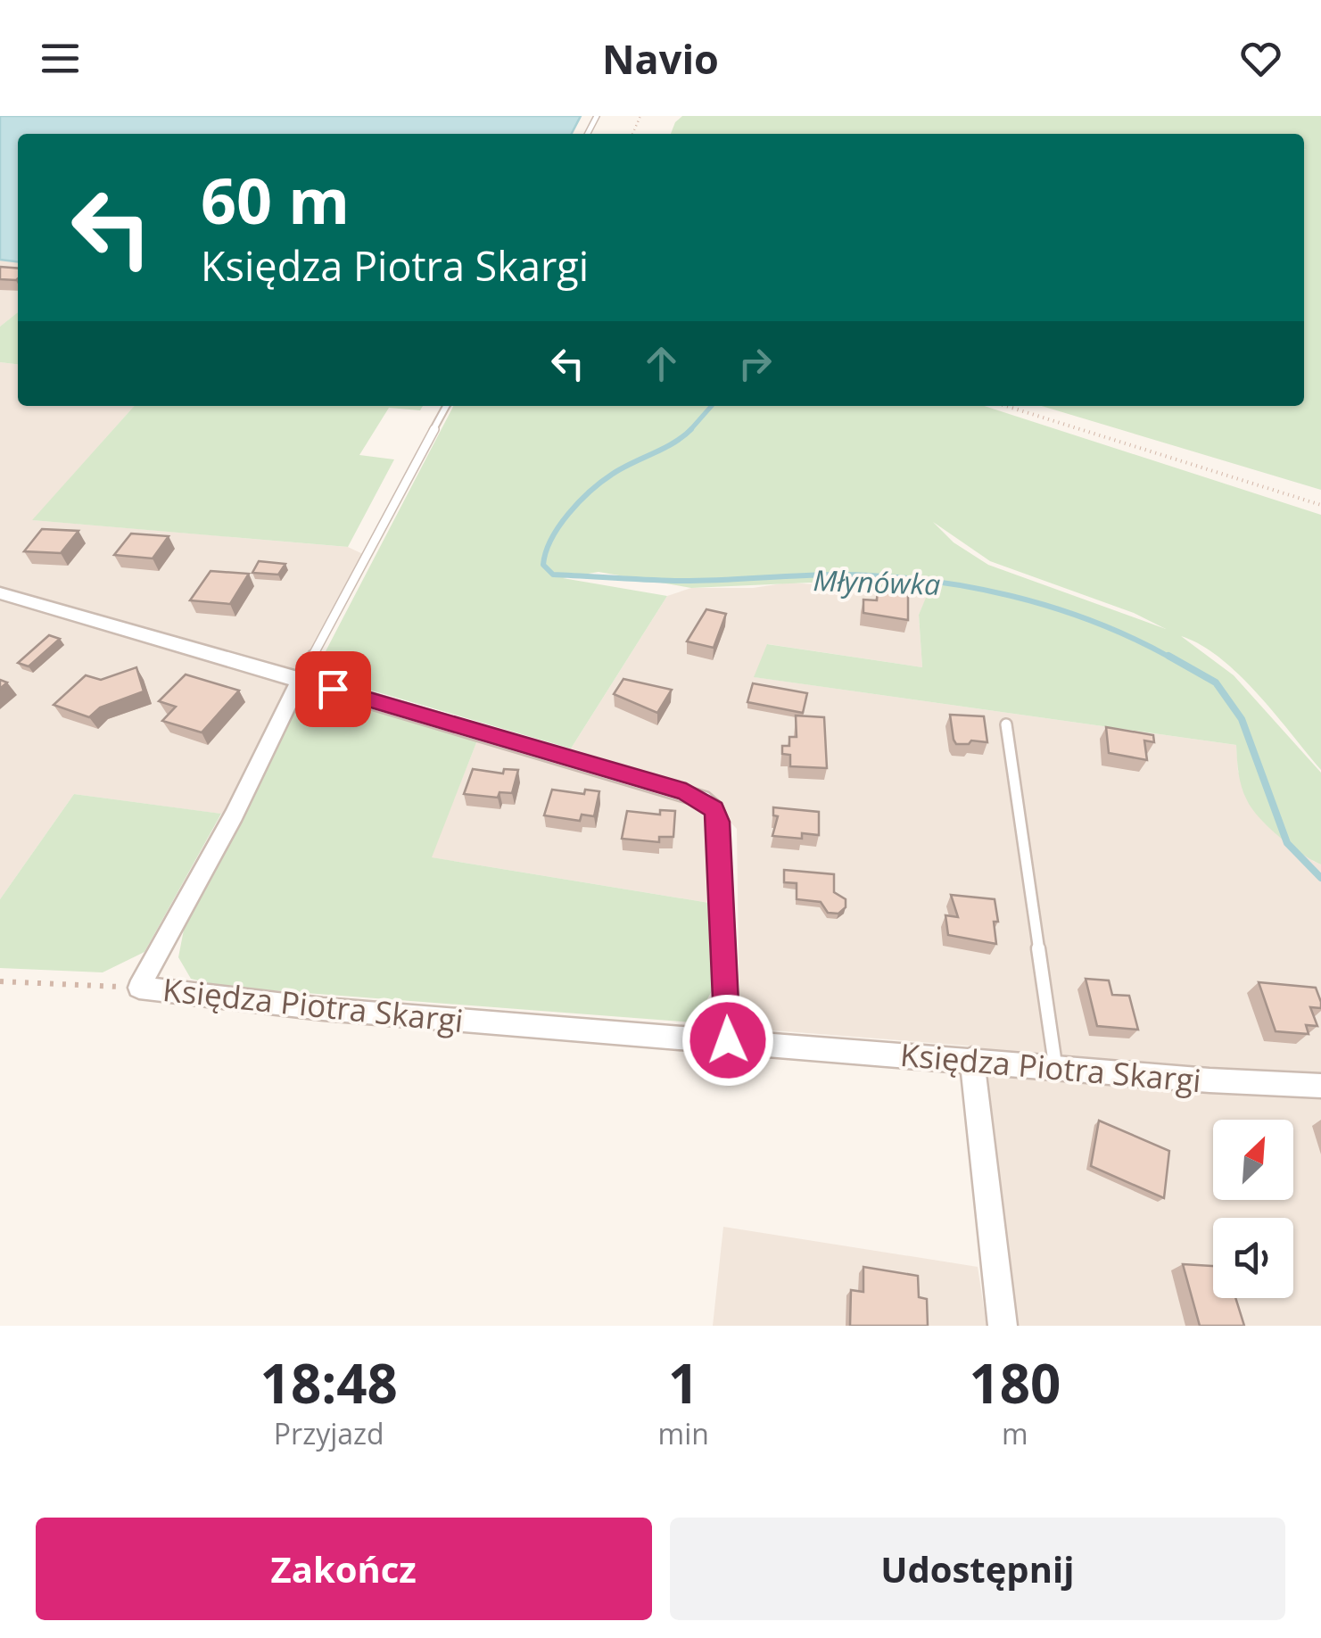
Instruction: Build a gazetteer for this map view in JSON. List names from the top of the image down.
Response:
{
  "streets": {
    "street": ["Księdza Piotra Skargi"]
  },
  "water": ["Młynówka"],
  "north": "top right",
  "page": {
    "header": "Navio",
    "turn": ["60 m", "Księdza Piotra Skargi"],
    "eta": [
      "18:48",
      "Przyjazd",
      "1",
      "min",
      "180",
      "m"
    ],
    "buttons": ["Zakończ", "Udostępnij"]
  }
}
